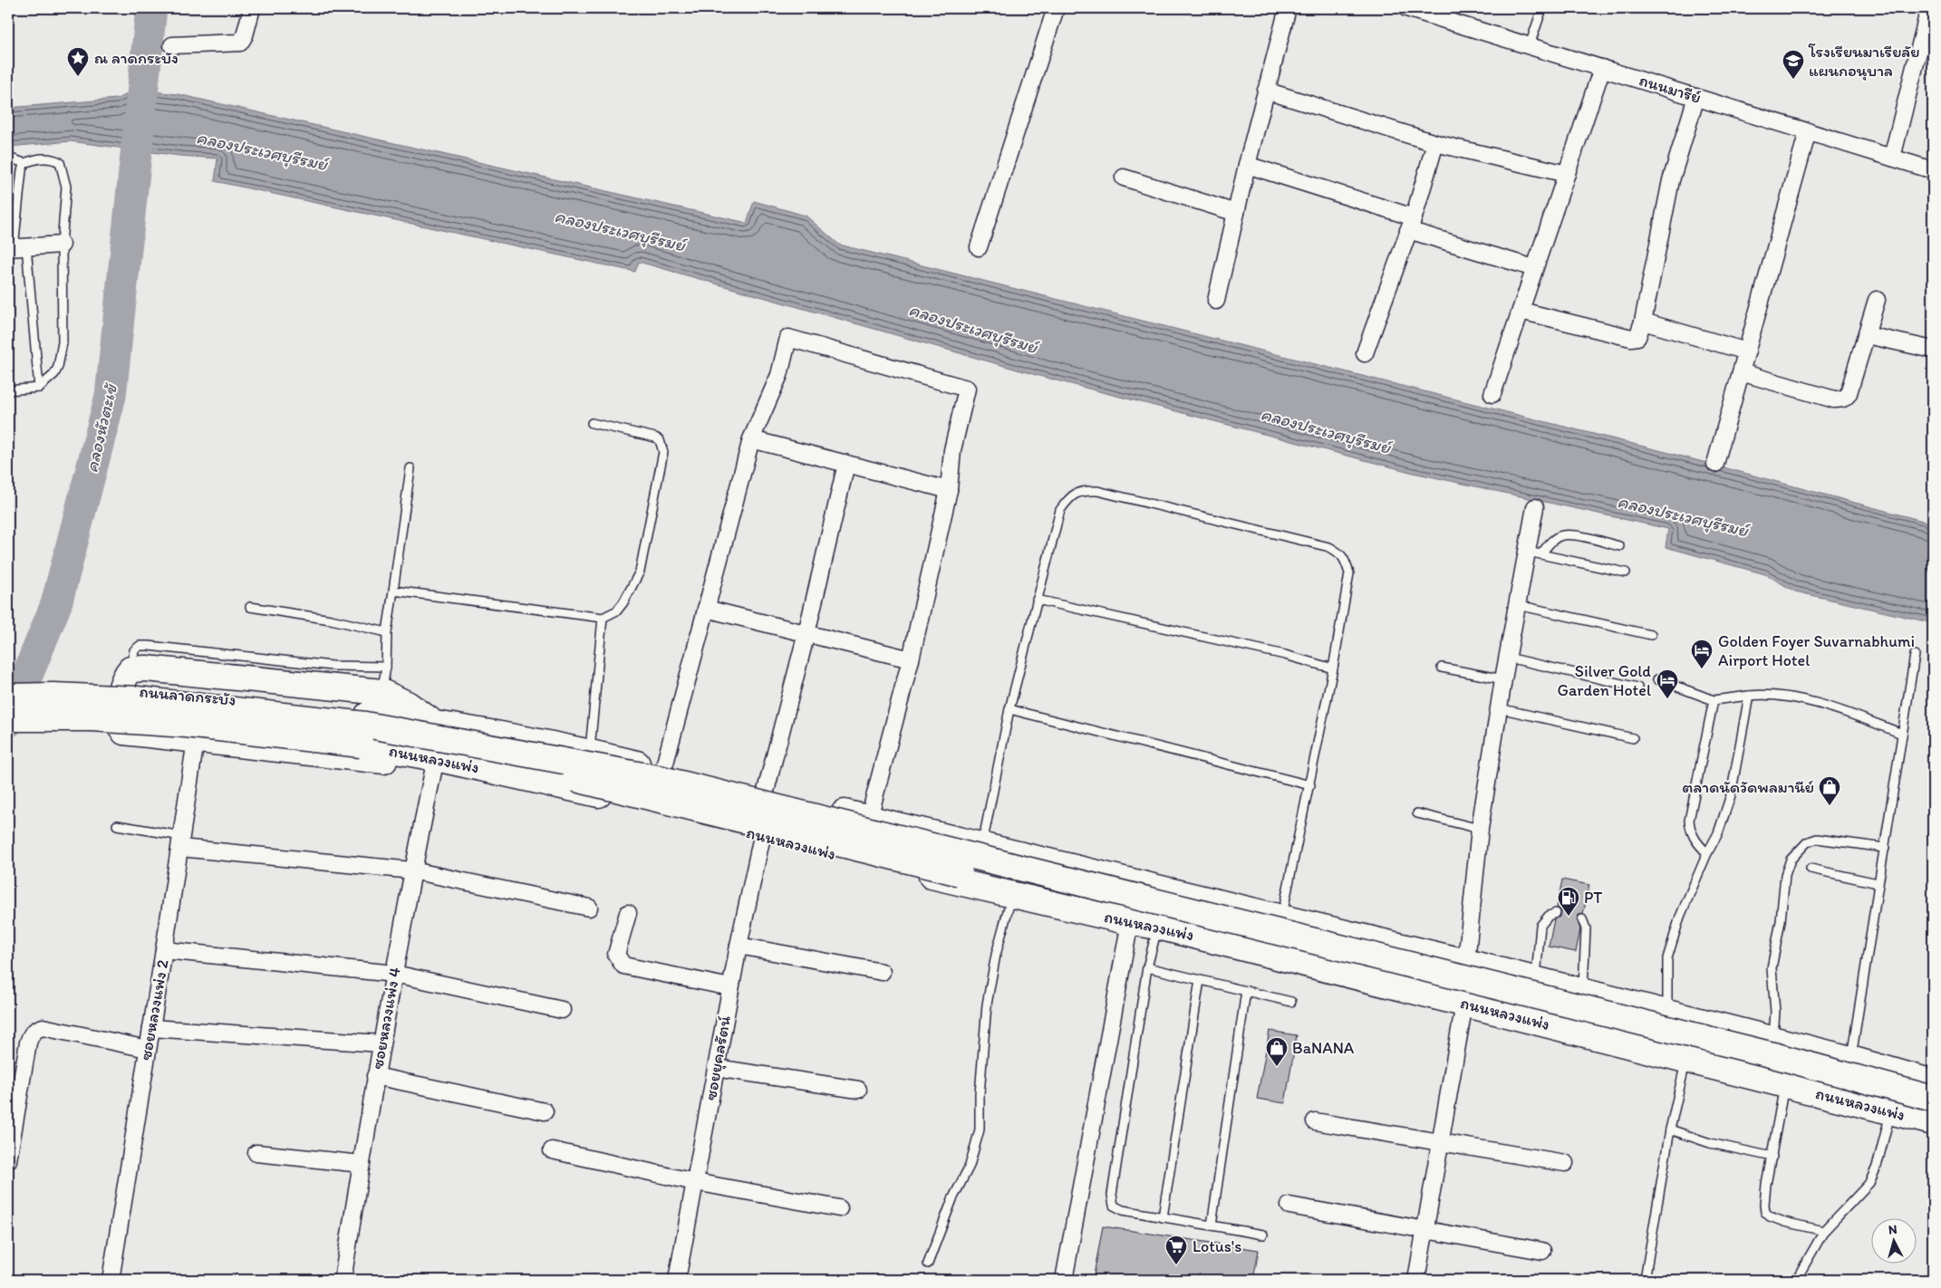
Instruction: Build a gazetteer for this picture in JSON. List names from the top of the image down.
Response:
{
  "streets": {
    "main road": ["ถนนลาดกระบัง", "ถนนหลวงแพ่ง"],
    "street": [
      "ถนนมารีย์",
      "ซอยหลวงแพ่ง 2",
      "ซอยหลวงแพ่ง 4",
      "ซอยยุคลรัตน์"
    ]
  },
  "crossings": [
    ["ถนนลาดกระบัง", "ถนนหลวงแพ่ง"],
    ["ถนนหลวงแพ่ง", "ซอยหลวงแพ่ง 4"],
    ["ถนนหลวงแพ่ง", "ซอยยุคลรัตน์"]
  ],
  "water": ["คลองประเวศบุรีรมย์", "คลองหัวตะเข้"],
  "places": {
    "place": ["ณ ลาดกระบัง"],
    "school or university": ["โรงเรียนมาเรียลัย แผนกอนุบาล"],
    "hotel": ["Golden Foyer Suvarnabhumi Airport Hotel", "Silver Gold Garden Hotel"],
    "shop": ["ตลาดนัดวัดพลมานีย์", "BaNANA"],
    "fuel station": ["PT"],
    "supermarket": ["Lotus's"]
  },
  "north": "top"
}
